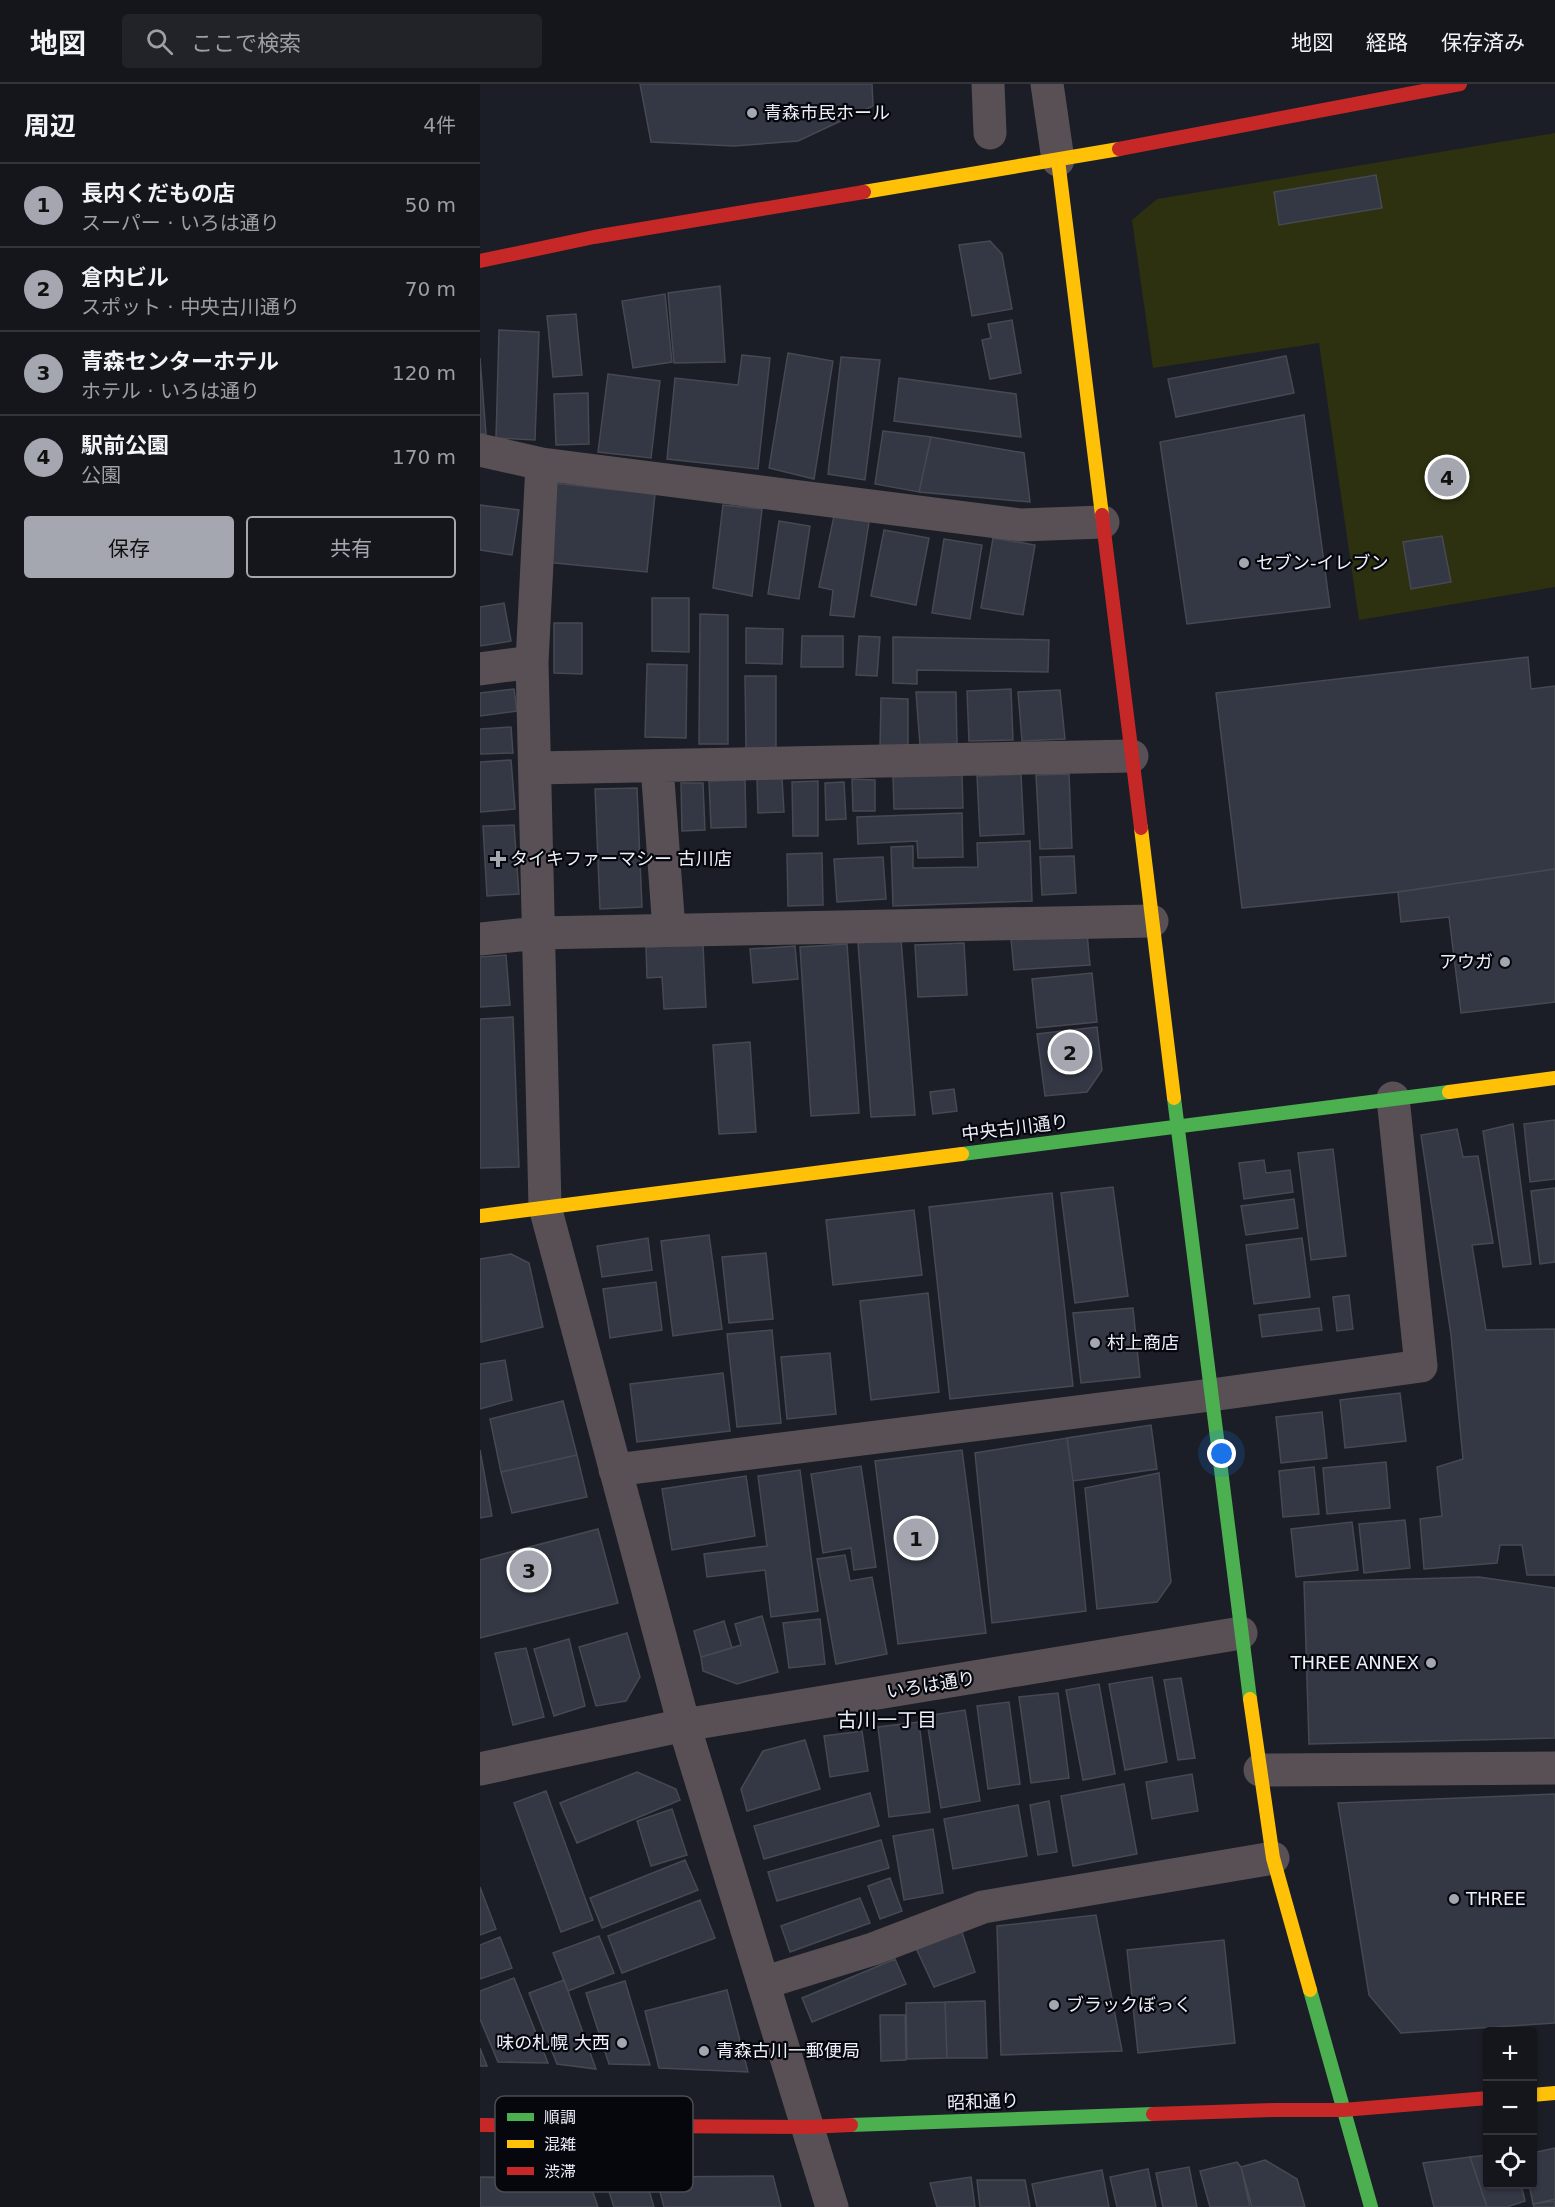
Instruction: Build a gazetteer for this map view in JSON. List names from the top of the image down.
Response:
{
  "streets": {
    "street": ["中央古川通り", "いろは通り", "昭和通り"]
  },
  "districts": ["古川一丁目"],
  "places": {
    "other": [
      "青森市民ホール",
      "セブン-イレブン",
      "アウガ",
      "村上商店",
      "THREE ANNEX",
      "THREE",
      "ブラックぼっく",
      "味の札幌 大西",
      "青森古川一郵便局"
    ],
    "health": ["タイキファーマシー 古川店"]
  },
  "legend": ["順調", "混雑", "渋滞"],
  "page": {
    "header": "地図",
    "search": "ここで検索",
    "nav": ["地図", "経路", "保存済み"],
    "heading": ["周辺", "4件"],
    "list": [
      {
        "mark": "1",
        "name": "長内くだもの店",
        "note": "スーパー · いろは通り",
        "value": "50 m"
      },
      {
        "mark": "2",
        "name": "倉内ビル",
        "note": "スポット · 中央古川通り",
        "value": "70 m"
      },
      {
        "mark": "3",
        "name": "青森センターホテル",
        "note": "ホテル · いろは通り",
        "value": "120 m"
      },
      {
        "mark": "4",
        "name": "駅前公園",
        "note": "公園",
        "value": "170 m"
      }
    ],
    "pins": [
      "4",
      "2",
      "1",
      "3"
    ],
    "buttons": ["保存", "共有"],
    "map_buttons": ["+", "−"]
  }
}
